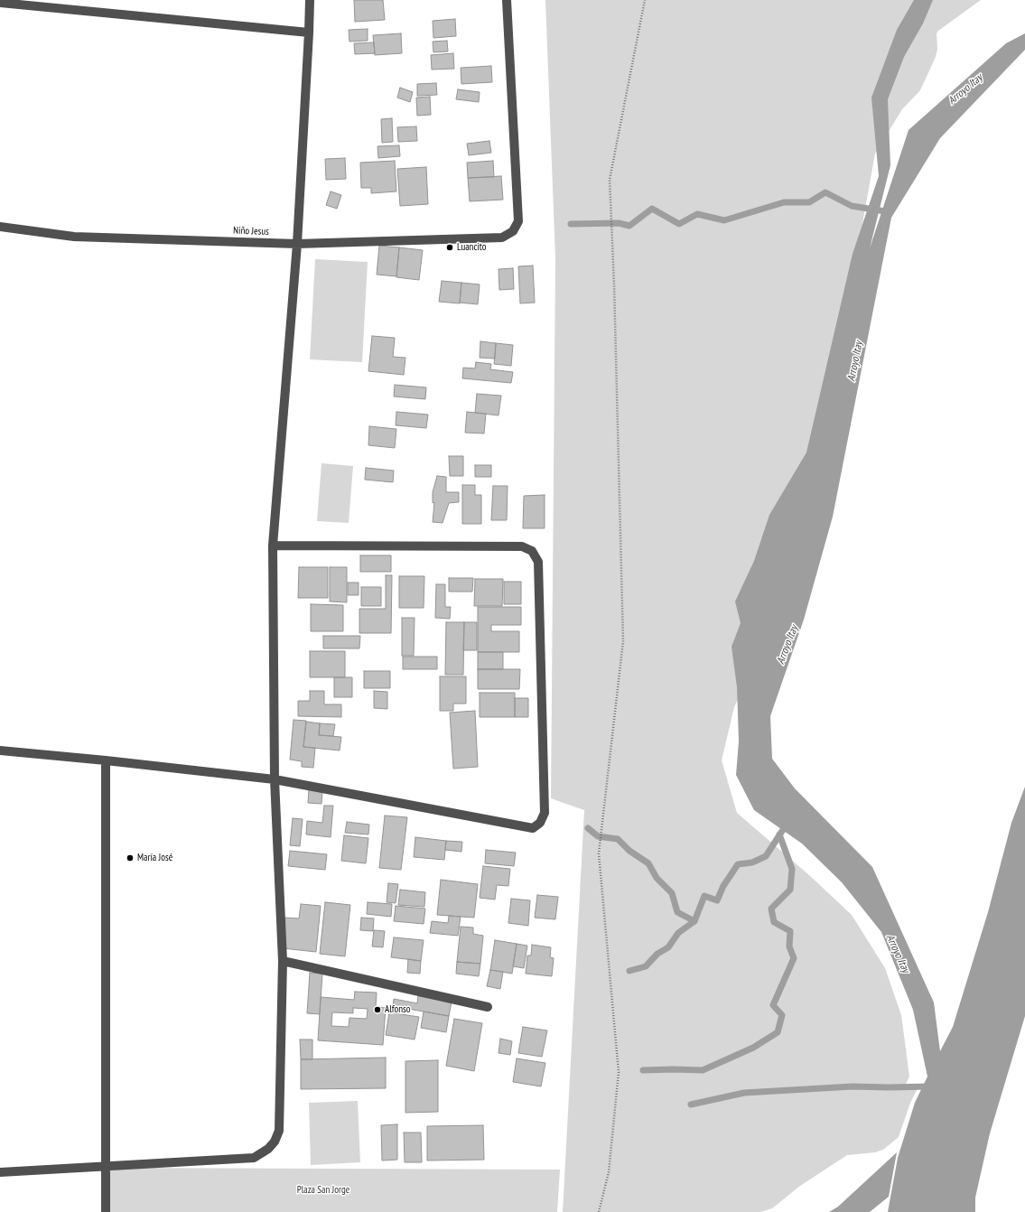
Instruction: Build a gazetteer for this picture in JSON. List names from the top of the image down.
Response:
{
  "streets": {
    "street": ["Niño Jesus"]
  },
  "water": ["Arroyo Itay"],
  "parks": ["Plaza San Jorge"],
  "places": ["Luancito", "María José", "Alfonso"]
}
